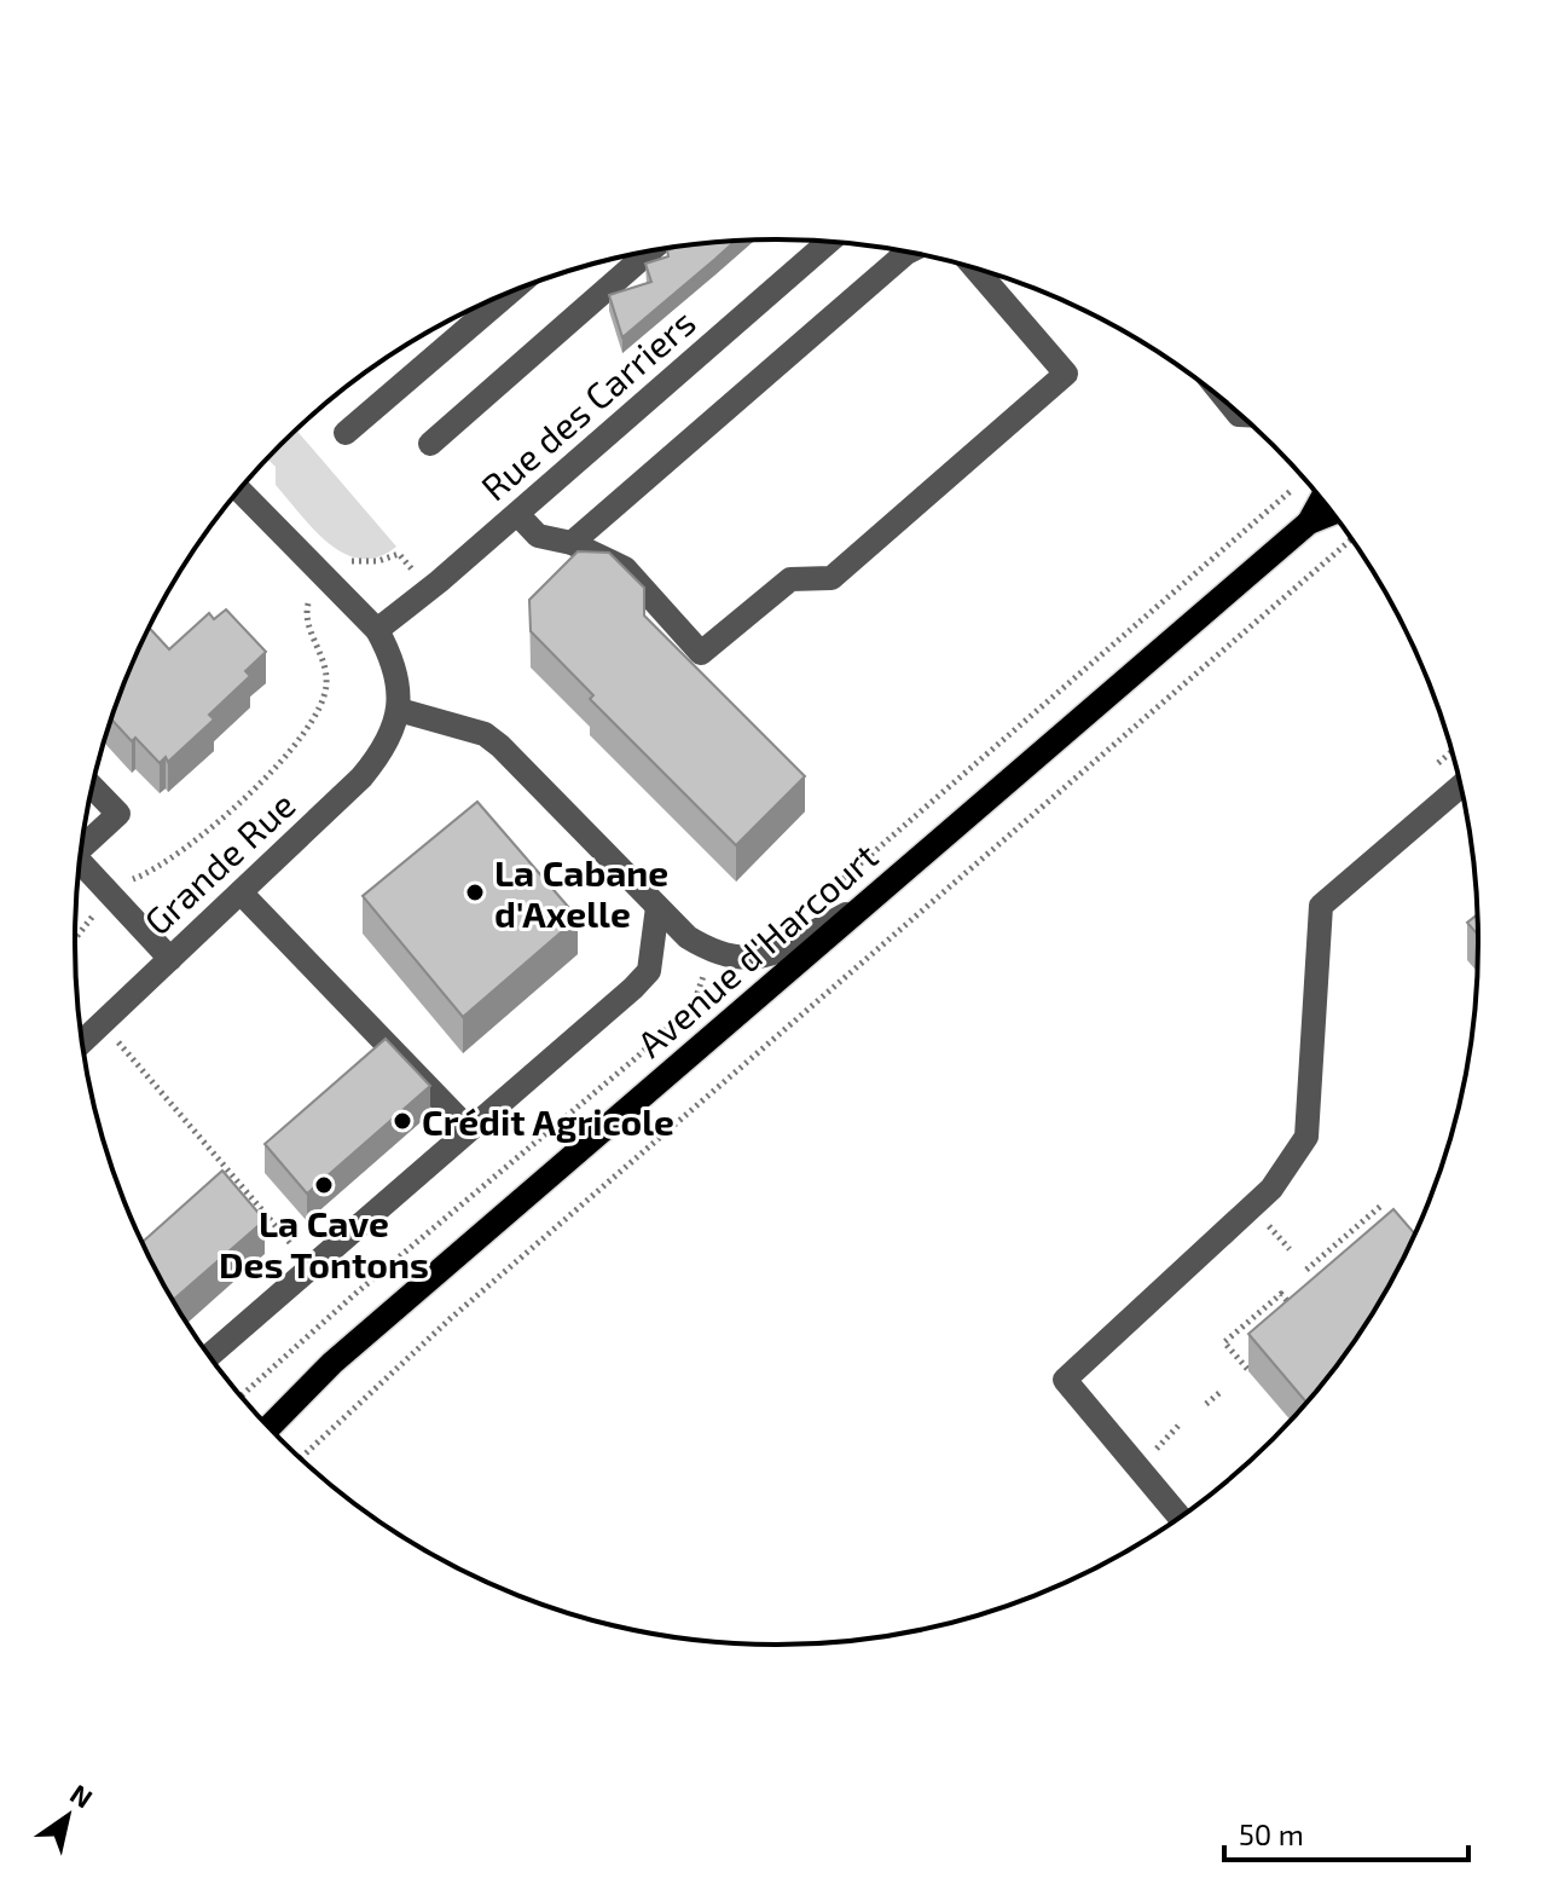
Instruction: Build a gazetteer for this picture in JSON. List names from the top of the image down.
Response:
{
  "streets": {
    "main road": ["Avenue d'Harcourt"],
    "street": ["Rue des Carriers", "Grande Rue"]
  },
  "crossings": [
    ["Rue des Carriers", "Grande Rue"]
  ],
  "places": ["La Cabane d'Axelle", "Crédit Agricole", "La Cave Des Tontons"],
  "scale_bar": "50 m",
  "north": "top right"
}
